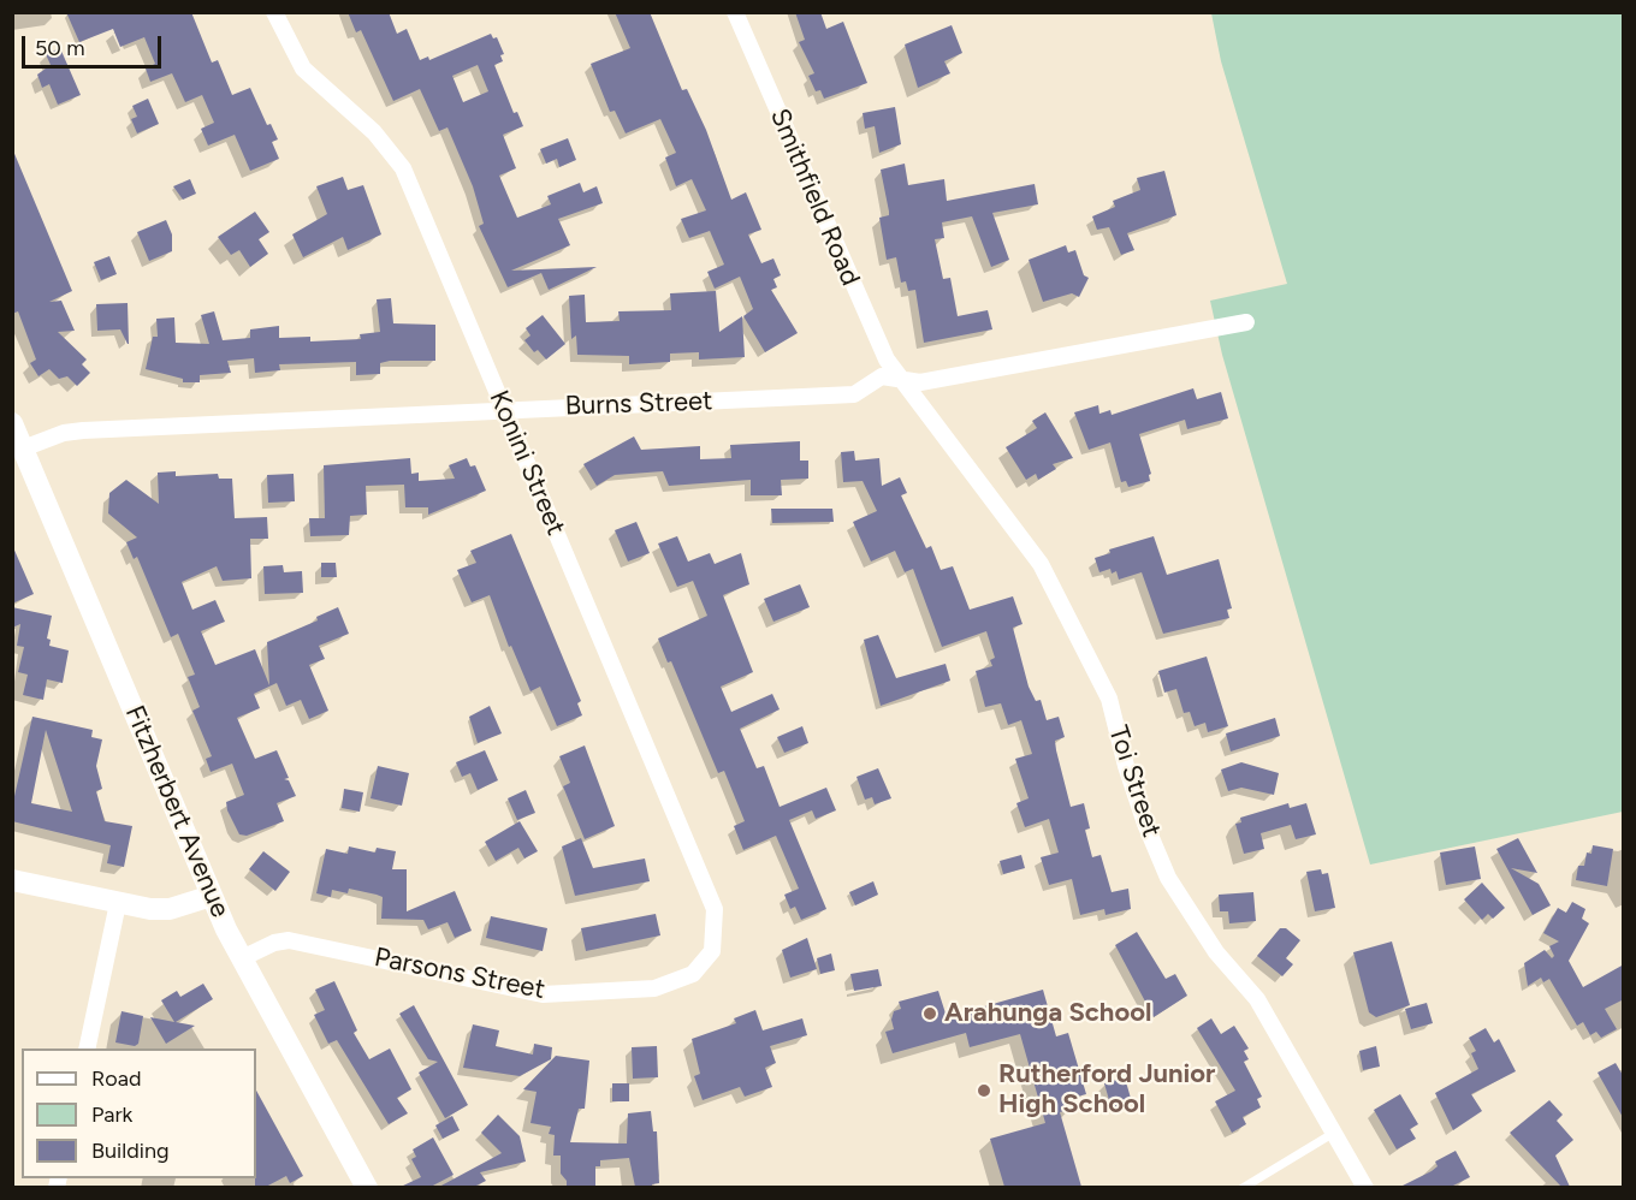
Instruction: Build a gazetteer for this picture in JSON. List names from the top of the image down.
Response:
{
  "streets": {
    "main road": ["Fitzherbert Avenue"],
    "street": [
      "Smithfield Road",
      "Burns Street",
      "Konini Street",
      "Toi Street",
      "Parsons Street"
    ]
  },
  "crossings": [
    ["Smithfield Road", "Burns Street"],
    ["Smithfield Road", "Toi Street"],
    ["Burns Street", "Konini Street"],
    ["Burns Street", "Toi Street"],
    ["Burns Street", "Fitzherbert Avenue"],
    ["Konini Street", "Parsons Street"],
    ["Fitzherbert Avenue", "Parsons Street"]
  ],
  "places": ["Arahunga School", "Rutherford Junior High School"],
  "legend": ["Road", "Park", "Building"],
  "scale_bar": "50 m"
}
